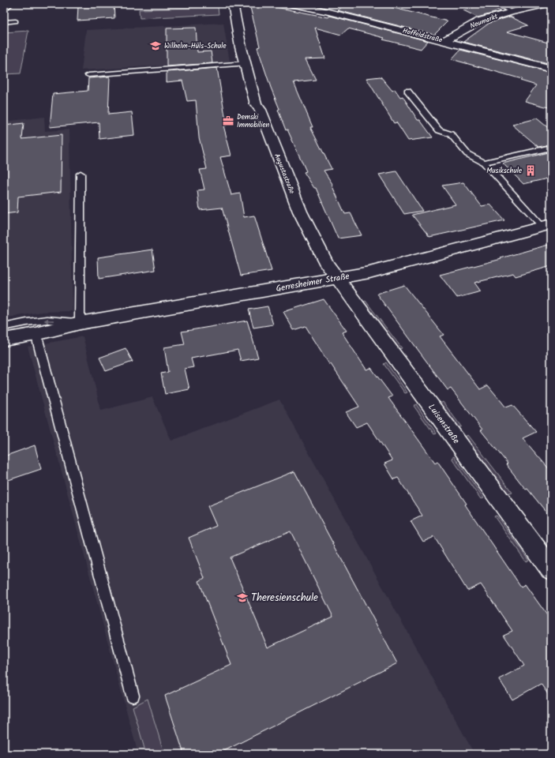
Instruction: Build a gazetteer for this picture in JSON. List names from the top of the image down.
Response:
{
  "streets": {
    "street": [
      "Neumarkt",
      "Hoffeldstraße",
      "Augustastraße",
      "Gerresheimer Straße",
      "Luisenstraße"
    ]
  },
  "crossings": [
    ["Neumarkt", "Hoffeldstraße"],
    ["Augustastraße", "Gerresheimer Straße"],
    ["Augustastraße", "Luisenstraße"],
    ["Gerresheimer Straße", "Luisenstraße"]
  ],
  "places": {
    "school or university": ["Wilhelm-Hüls-Schule", "Theresienschule"],
    "office": ["Demski Immobilien"],
    "building": ["Musikschule"]
  }
}
